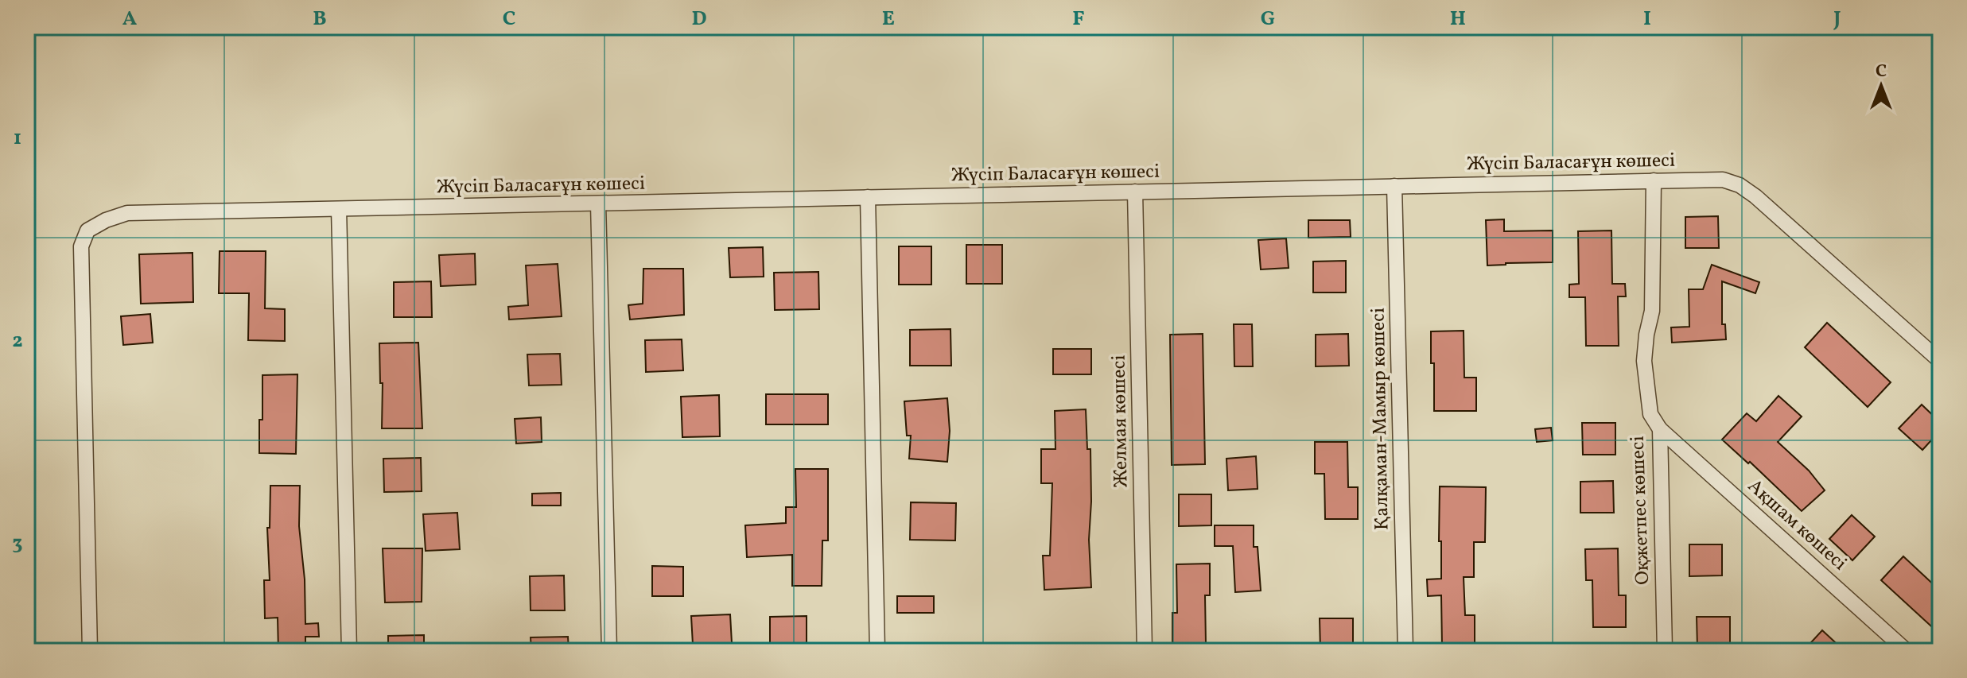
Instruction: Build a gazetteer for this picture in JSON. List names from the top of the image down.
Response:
{
  "streets": {
    "street": [
      "Жүсіп Баласағұн көшесі",
      "Қалқаман-Мамыр көшесі",
      "Желмая көшесі",
      "Оқжетпес көшесі",
      "Ақшам көшесі"
    ]
  },
  "crossings": [
    ["Жүсіп Баласағұн көшесі", "Қалқаман-Мамыр көшесі"],
    ["Жүсіп Баласағұн көшесі", "Желмая көшесі"],
    ["Жүсіп Баласағұн көшесі", "Оқжетпес көшесі"],
    ["Оқжетпес көшесі", "Ақшам көшесі"]
  ],
  "north": "top",
  "grid": {
    "columns": [
      "A",
      "B",
      "C",
      "D",
      "E",
      "F",
      "G",
      "H",
      "I",
      "J"
    ],
    "rows": ["1", "2", "3"]
  }
}
